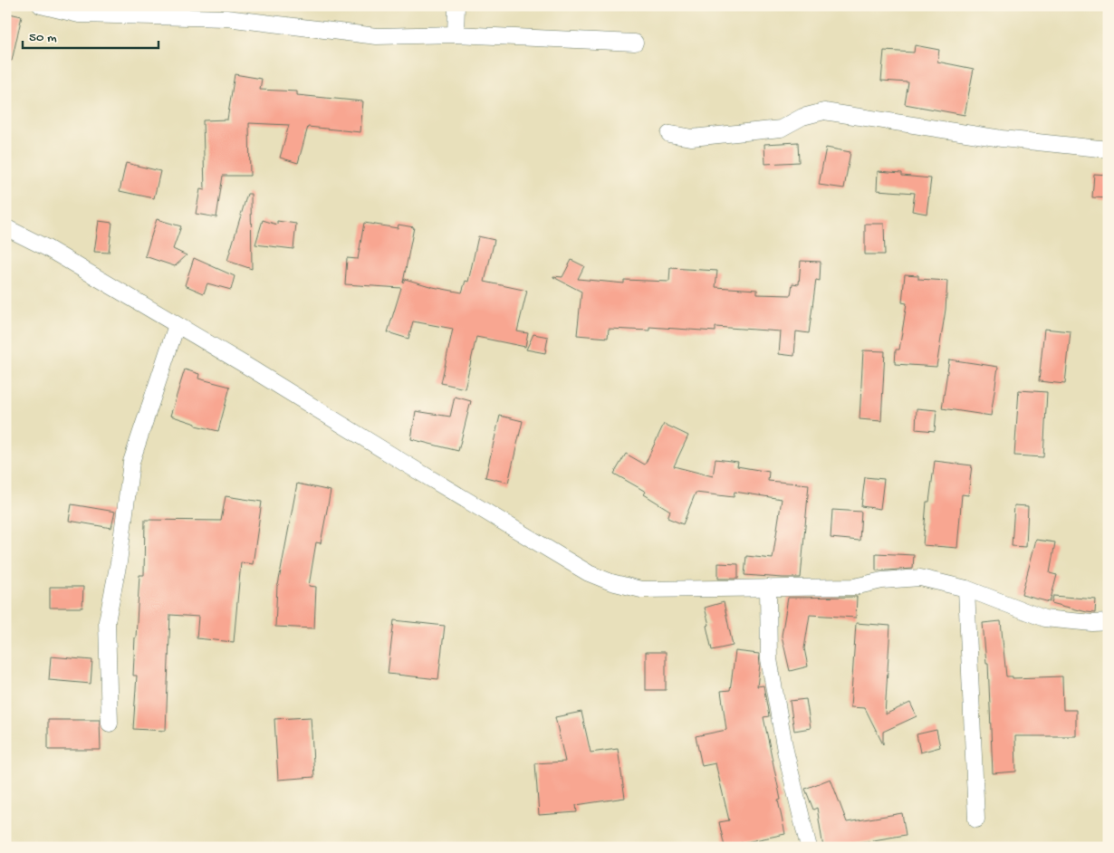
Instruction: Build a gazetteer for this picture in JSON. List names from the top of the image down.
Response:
{
  "scale_bar": "50 m"
}
